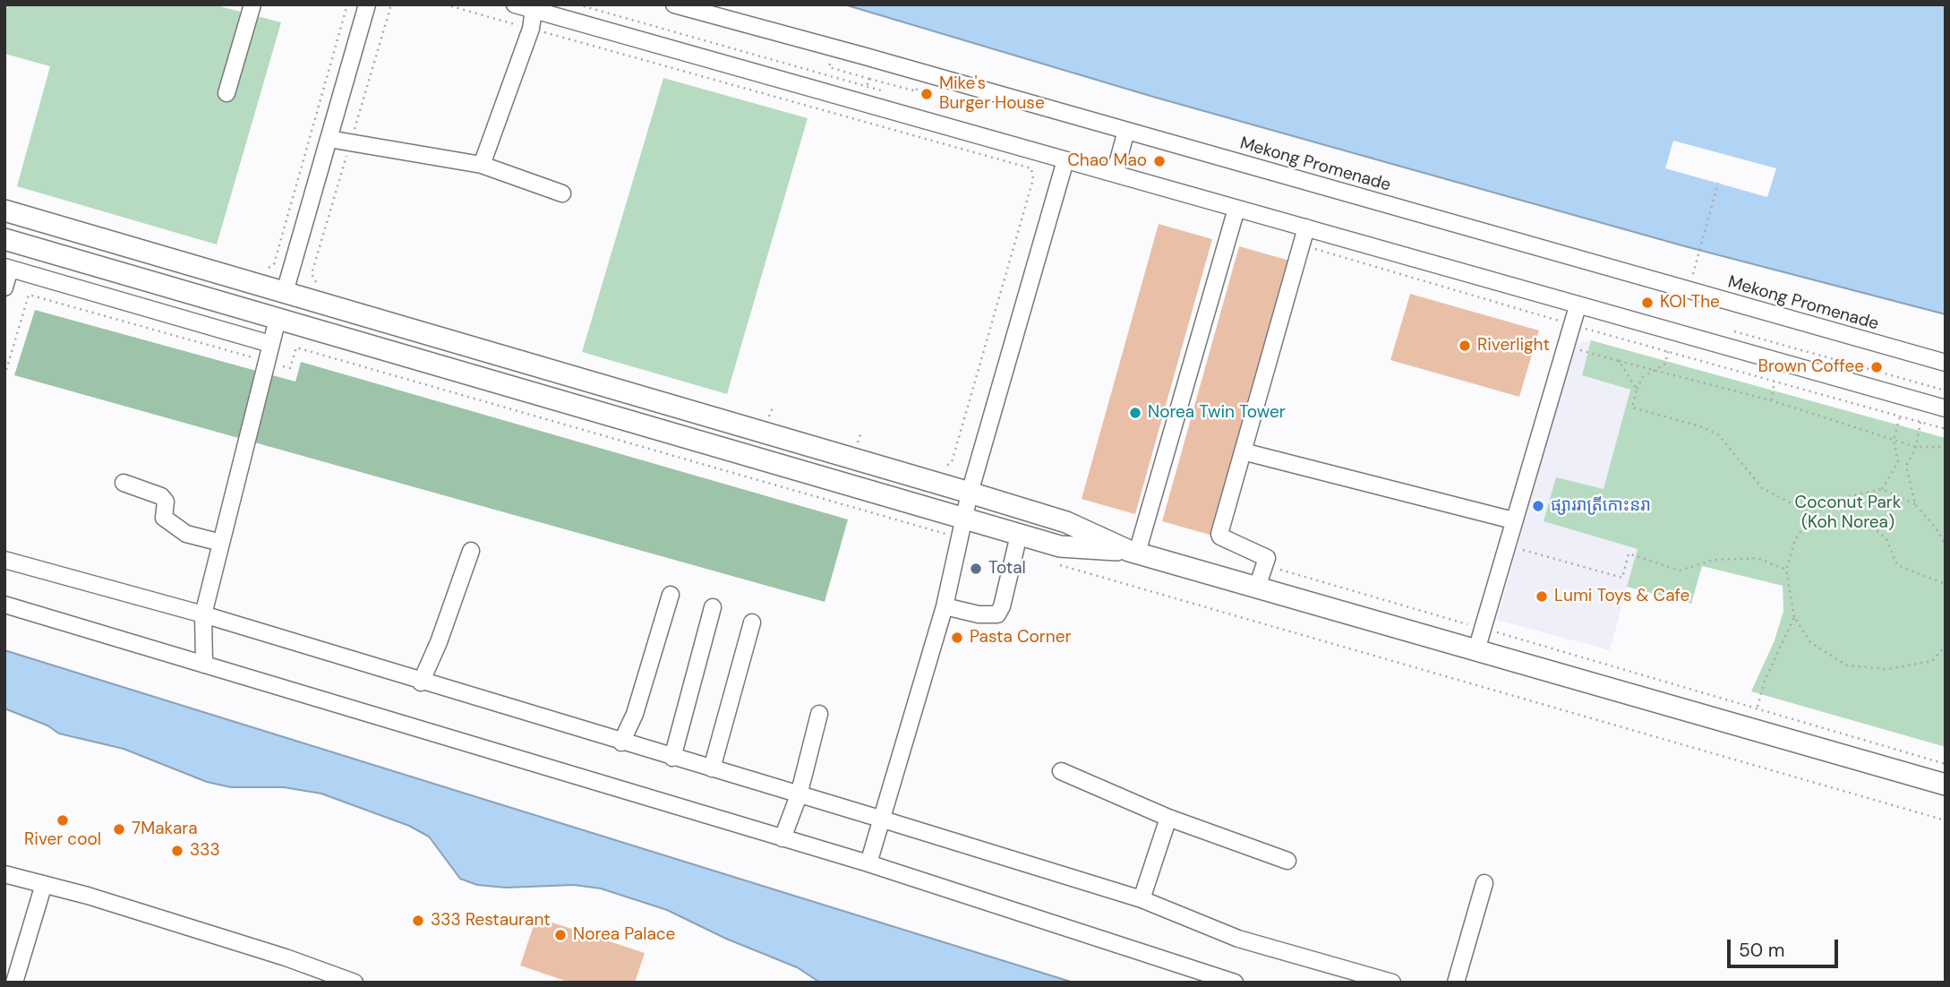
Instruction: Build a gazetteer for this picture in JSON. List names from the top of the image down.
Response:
{
  "streets": {
    "street": ["Mekong Promenade"]
  },
  "parks": ["Coconut Park (Koh Norea)"],
  "places": [
    "Mike's Burger House",
    "Chao Mao",
    "KOI The",
    "Riverlight",
    "Brown Coffee",
    "Norea Twin Tower",
    "ផ្សាររាត្រីកោះនរា",
    "Total",
    "Lumi Toys & Cafe",
    "Pasta Corner",
    "River cool",
    "7Makara",
    "333",
    "333 Restaurant",
    "Norea Palace"
  ],
  "scale_bar": "50 m"
}
